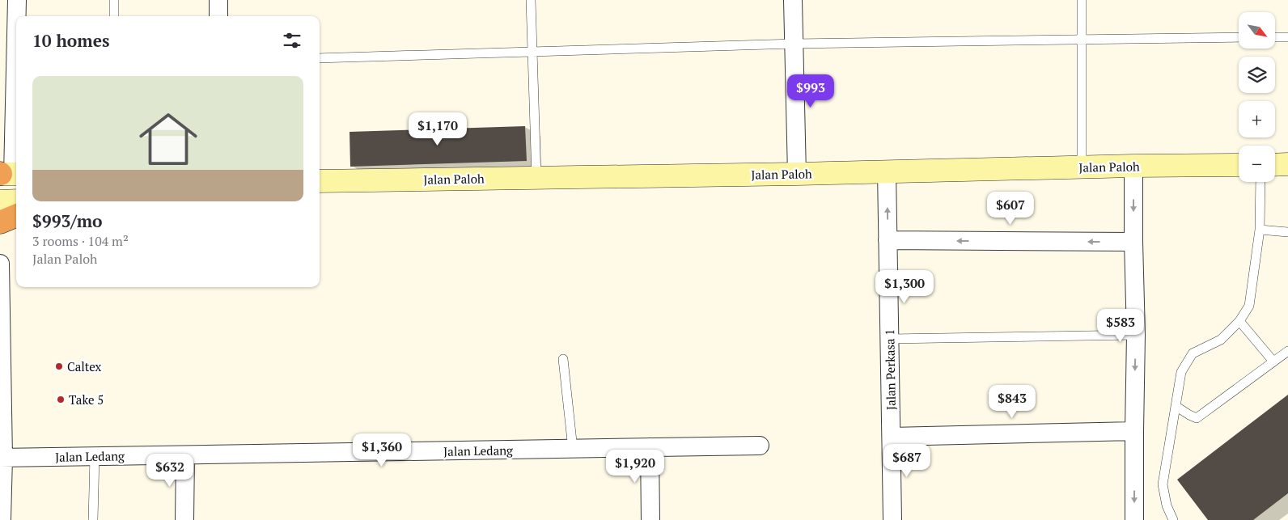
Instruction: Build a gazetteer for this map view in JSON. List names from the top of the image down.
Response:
{
  "streets": {
    "main road": ["Jalan Paloh"],
    "street": ["Jalan Perkasa 1", "Jalan Ledang"]
  },
  "crossings": [
    ["Jalan Paloh", "Jalan Perkasa 1"]
  ],
  "places": ["Caltex", "Take 5"],
  "north": "bottom right",
  "page": {
    "map_buttons": ["+", "−"],
    "heading": "10 homes",
    "list": [
      {
        "name": "$993/mo",
        "note": "3 rooms · 104 m² · Jalan Paloh"
      }
    ],
    "price": [
      "$993",
      "$1,170",
      "$607",
      "$1,300",
      "$583",
      "$843",
      "$1,360",
      "$687",
      "$1,920",
      "$632"
    ]
  }
}
